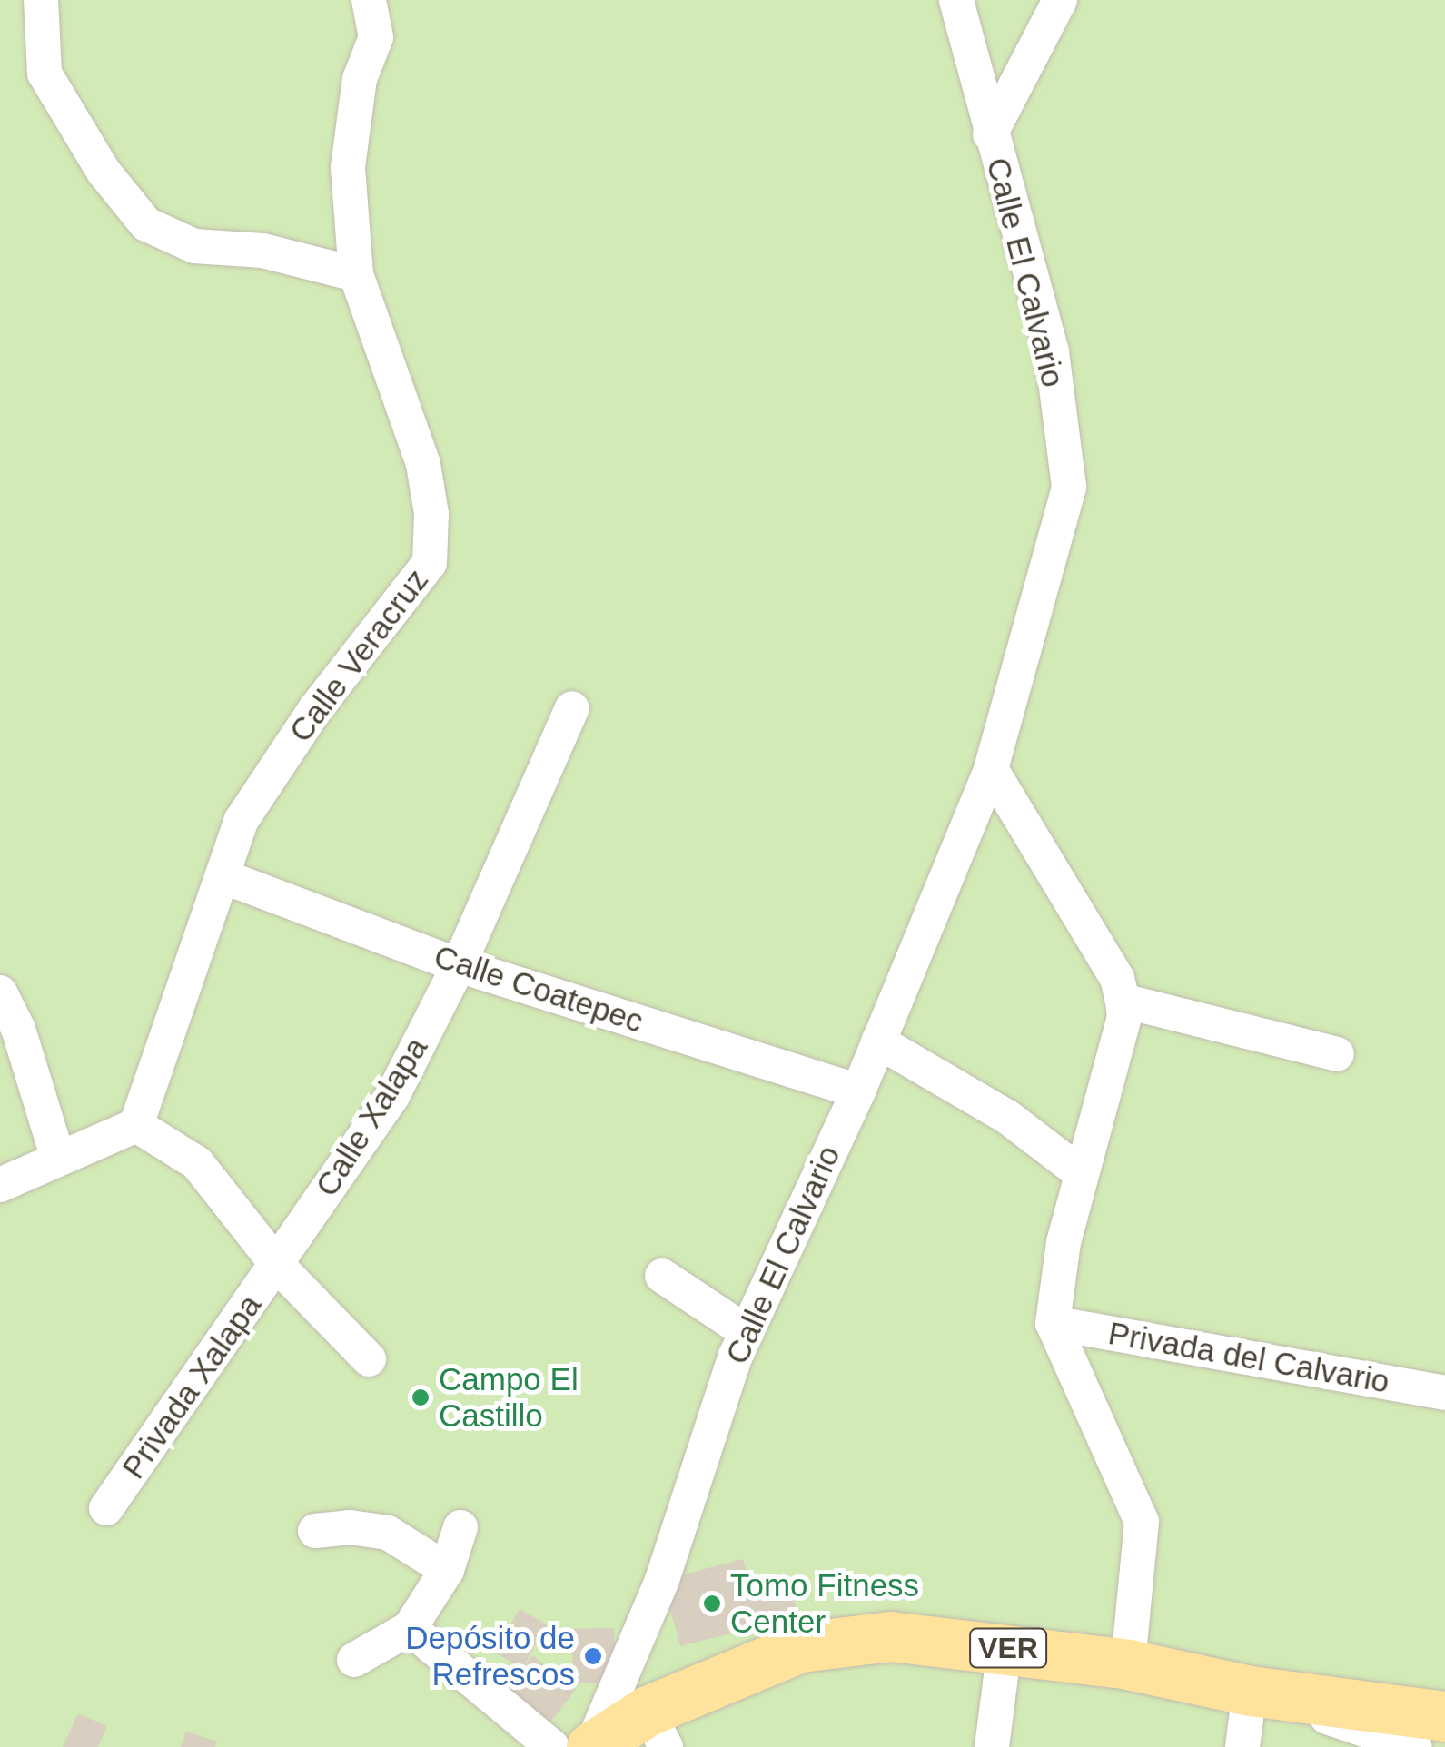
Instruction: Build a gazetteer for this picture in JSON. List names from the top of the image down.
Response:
{
  "streets": {
    "main road": ["VER"],
    "street": [
      "Calle El Calvario",
      "Calle Veracruz",
      "Calle Coatepec",
      "Calle Xalapa",
      "Privada del Calvario",
      "Privada Xalapa"
    ]
  },
  "crossings": [
    ["Calle El Calvario", "Calle Coatepec"],
    ["Calle El Calvario", "VER"],
    ["Calle Veracruz", "Calle Coatepec"],
    ["Calle Coatepec", "Calle Xalapa"],
    ["Calle Xalapa", "Privada Xalapa"]
  ],
  "places": ["Campo El Castillo", "Tomo Fitness Center", "Depósito de Refrescos"]
}
